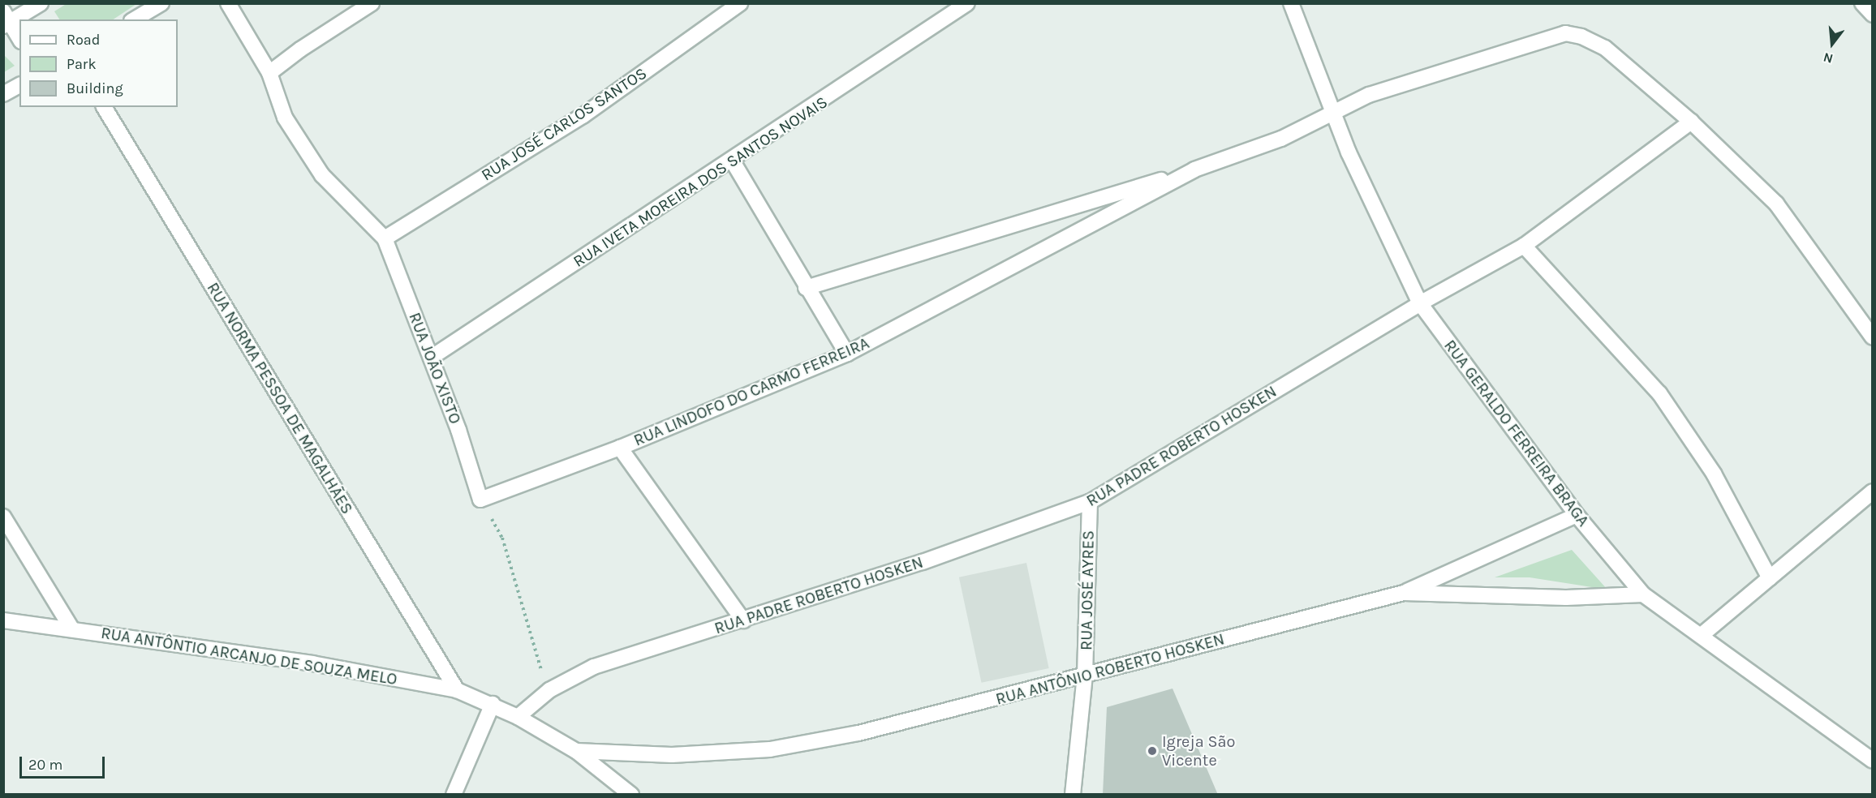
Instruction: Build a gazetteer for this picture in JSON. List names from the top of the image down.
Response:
{
  "streets": {
    "street": [
      "RUA JOSÉ CARLOS SANTOS",
      "RUA IVETA MOREIRA DOS SANTOS NOVAIS",
      "RUA JOÃO XISTO",
      "RUA LINDOFO DO CARMO FERREIRA",
      "RUA NORMA PESSOA DE MAGALHÃES",
      "RUA GERALDO FERREIRA BRAGA",
      "RUA PADRE ROBERTO HOSKEN",
      "RUA JOSÉ AYRES",
      "RUA ANTÔNTIO ARCANJO DE SOUZA MELO",
      "RUA ANTÔNIO ROBERTO HOSKEN"
    ]
  },
  "crossings": [
    ["RUA JOSÉ CARLOS SANTOS", "RUA JOÃO XISTO"],
    ["RUA IVETA MOREIRA DOS SANTOS NOVAIS", "RUA JOÃO XISTO"],
    ["RUA JOÃO XISTO", "RUA LINDOFO DO CARMO FERREIRA"],
    ["RUA LINDOFO DO CARMO FERREIRA", "RUA GERALDO FERREIRA BRAGA"],
    ["RUA LINDOFO DO CARMO FERREIRA", "RUA PADRE ROBERTO HOSKEN"],
    ["RUA NORMA PESSOA DE MAGALHÃES", "RUA ANTÔNTIO ARCANJO DE SOUZA MELO"],
    ["RUA GERALDO FERREIRA BRAGA", "RUA PADRE ROBERTO HOSKEN"],
    ["RUA GERALDO FERREIRA BRAGA", "RUA ANTÔNIO ROBERTO HOSKEN"],
    ["RUA PADRE ROBERTO HOSKEN", "RUA JOSÉ AYRES"],
    ["RUA PADRE ROBERTO HOSKEN", "RUA ANTÔNTIO ARCANJO DE SOUZA MELO"],
    ["RUA JOSÉ AYRES", "RUA ANTÔNIO ROBERTO HOSKEN"],
    ["RUA ANTÔNTIO ARCANJO DE SOUZA MELO", "RUA ANTÔNIO ROBERTO HOSKEN"]
  ],
  "places": ["Igreja São Vicente"],
  "legend": ["Road", "Park", "Building"],
  "scale_bar": "20 m",
  "north": "bottom"
}
